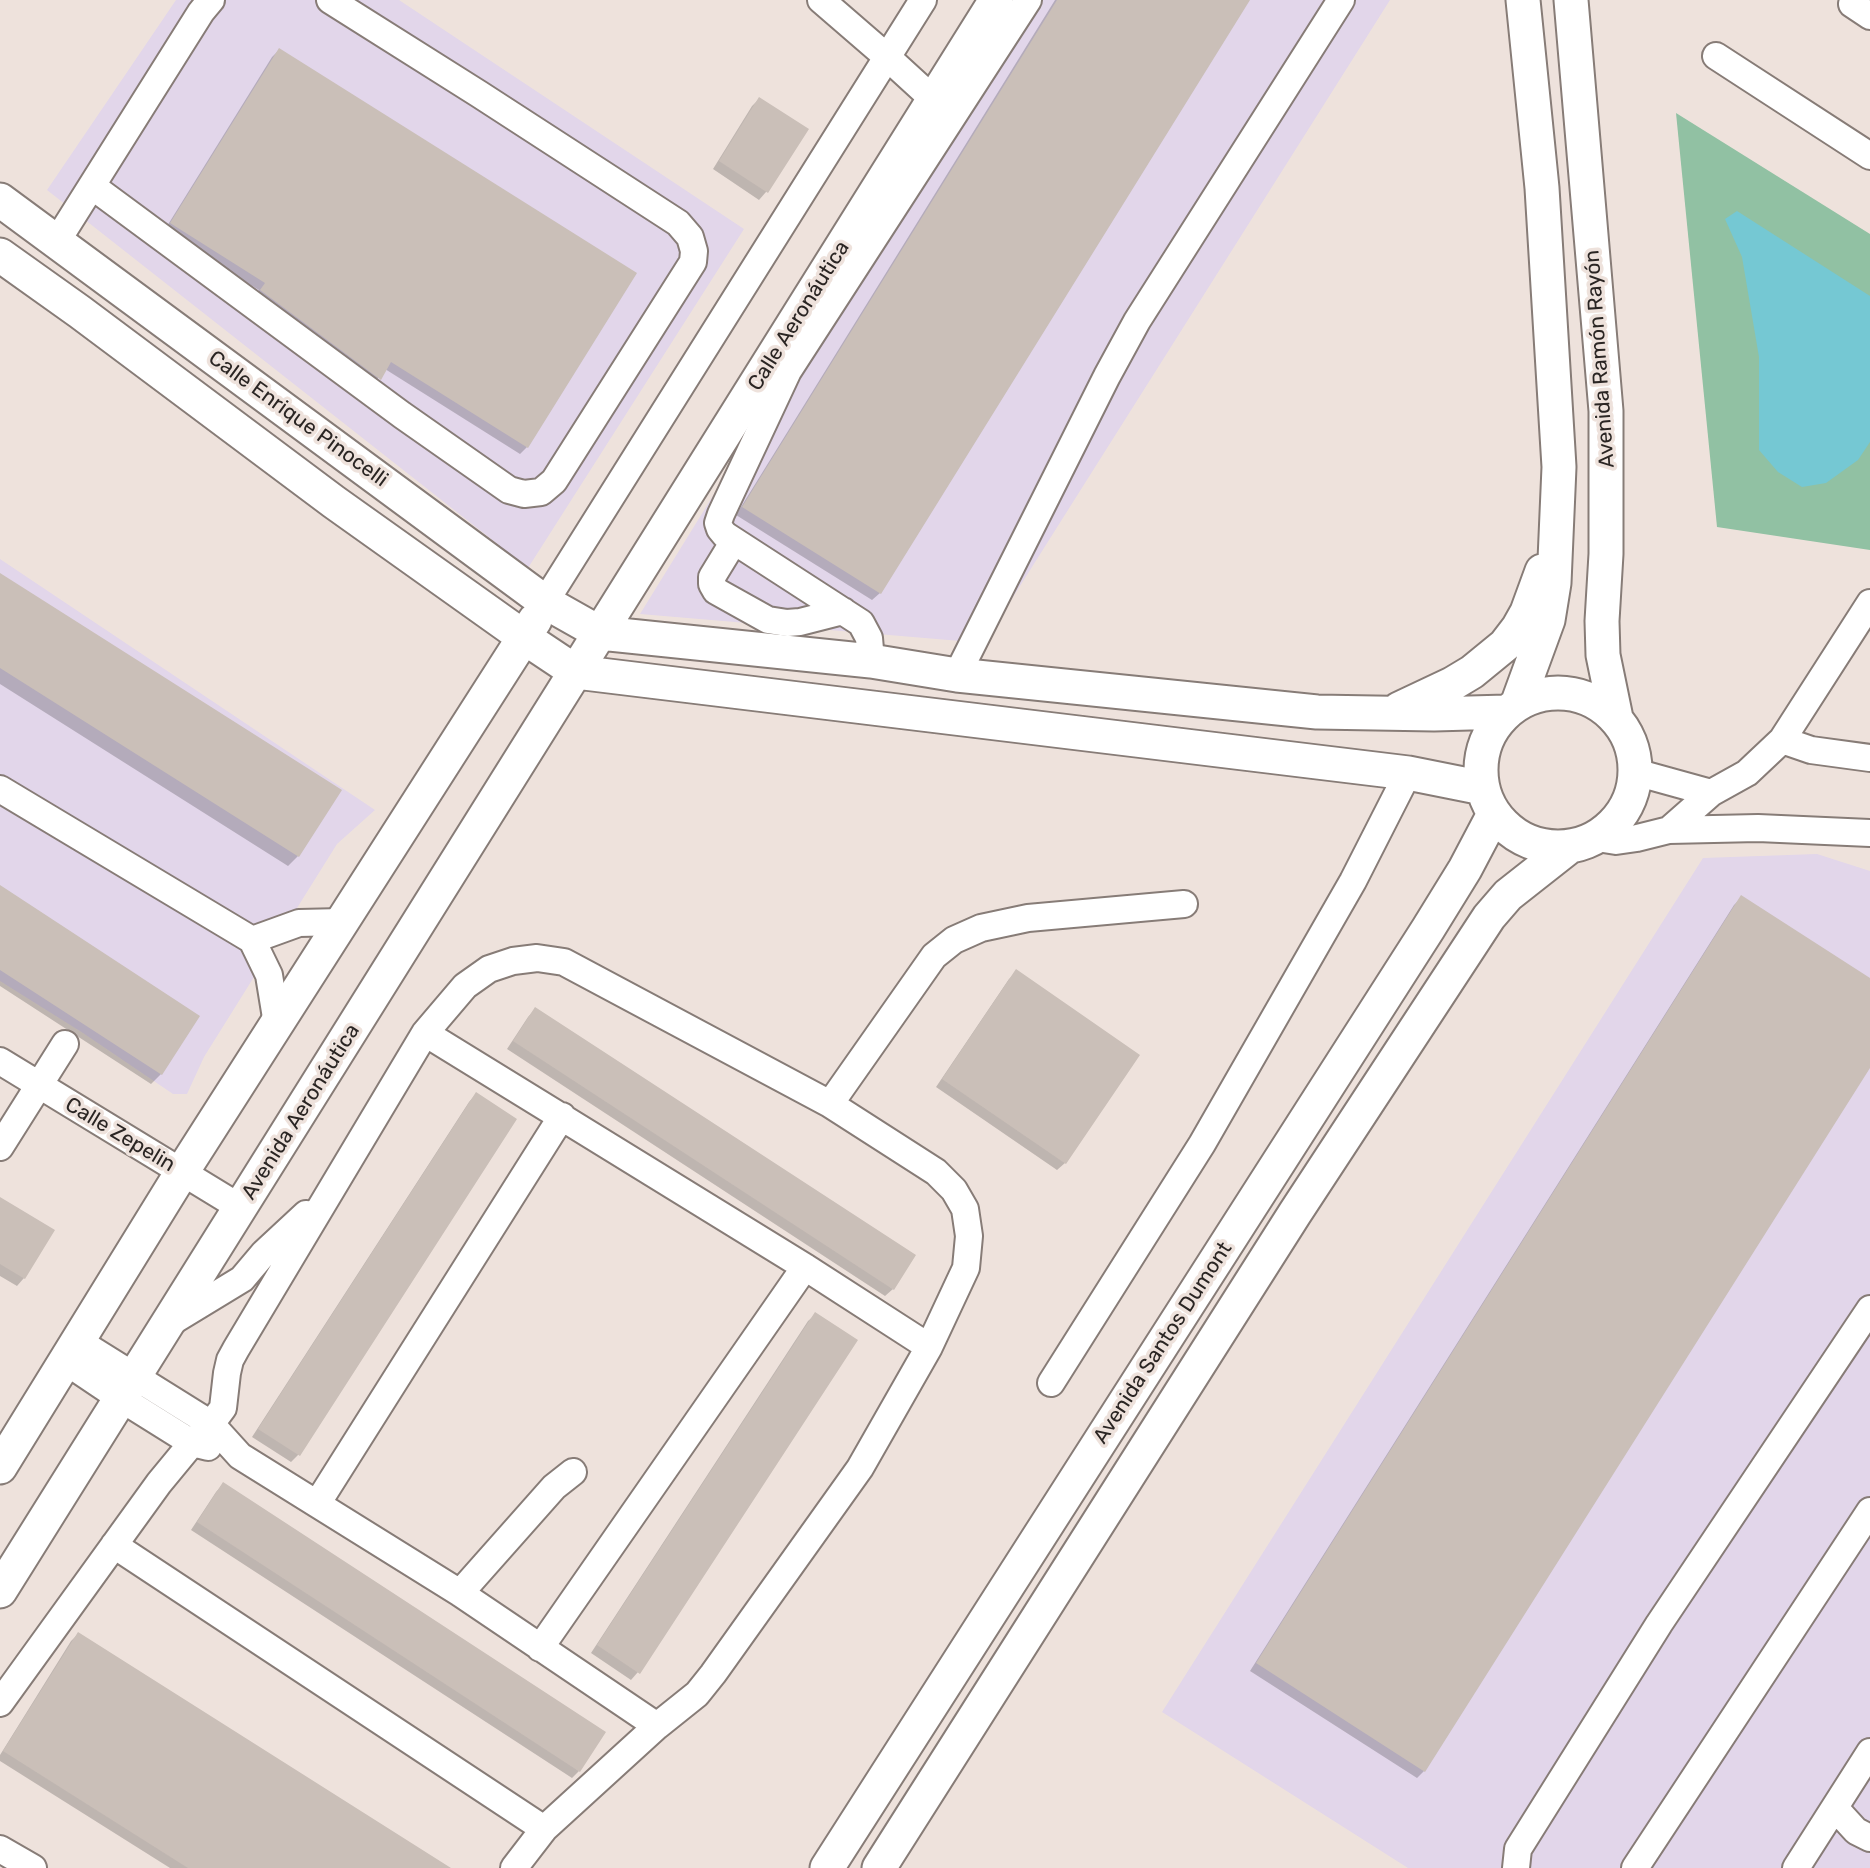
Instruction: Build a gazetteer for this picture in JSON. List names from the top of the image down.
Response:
{
  "streets": {
    "main road": [
      "Calle Aeronáutica",
      "Avenida Ramón Rayón",
      "Calle Enrique Pinocelli",
      "Avenida Aeronáutica",
      "Avenida Santos Dumont"
    ],
    "street": ["Calle Zepelin"]
  },
  "crossings": [
    ["Calle Aeronáutica", "Calle Enrique Pinocelli"],
    ["Calle Aeronáutica", "Avenida Aeronáutica"],
    ["Avenida Ramón Rayón", "Avenida Santos Dumont"],
    ["Calle Enrique Pinocelli", "Avenida Aeronáutica"],
    ["Avenida Aeronáutica", "Calle Zepelin"]
  ]
}
